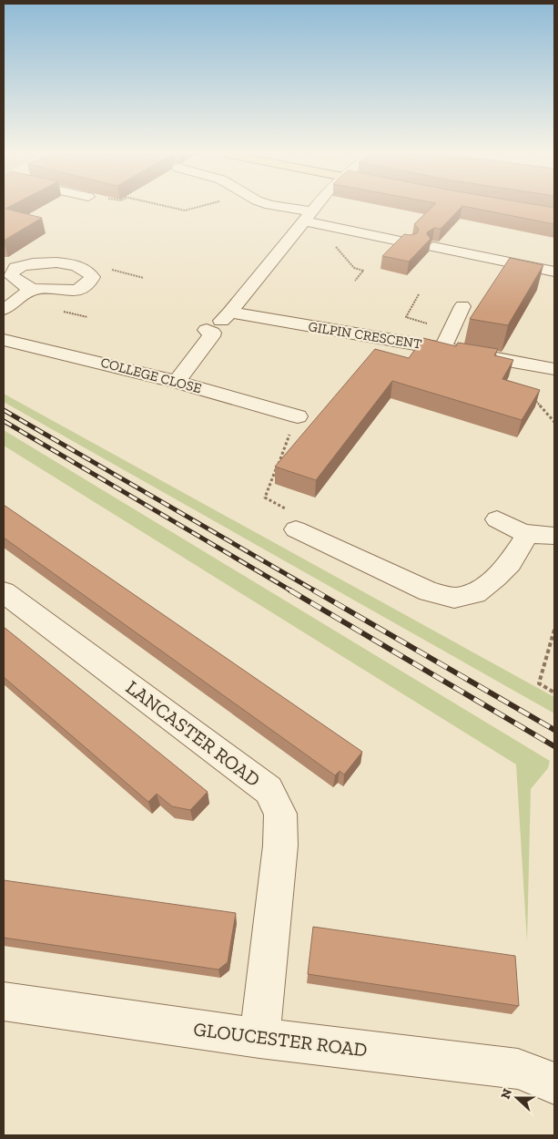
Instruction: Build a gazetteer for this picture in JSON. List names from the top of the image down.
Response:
{
  "streets": {
    "street": [
      "GILPIN CRESCENT",
      "COLLEGE CLOSE",
      "LANCASTER ROAD",
      "GLOUCESTER ROAD"
    ]
  },
  "crossings": [
    ["LANCASTER ROAD", "GLOUCESTER ROAD"]
  ],
  "north": "left"
}
